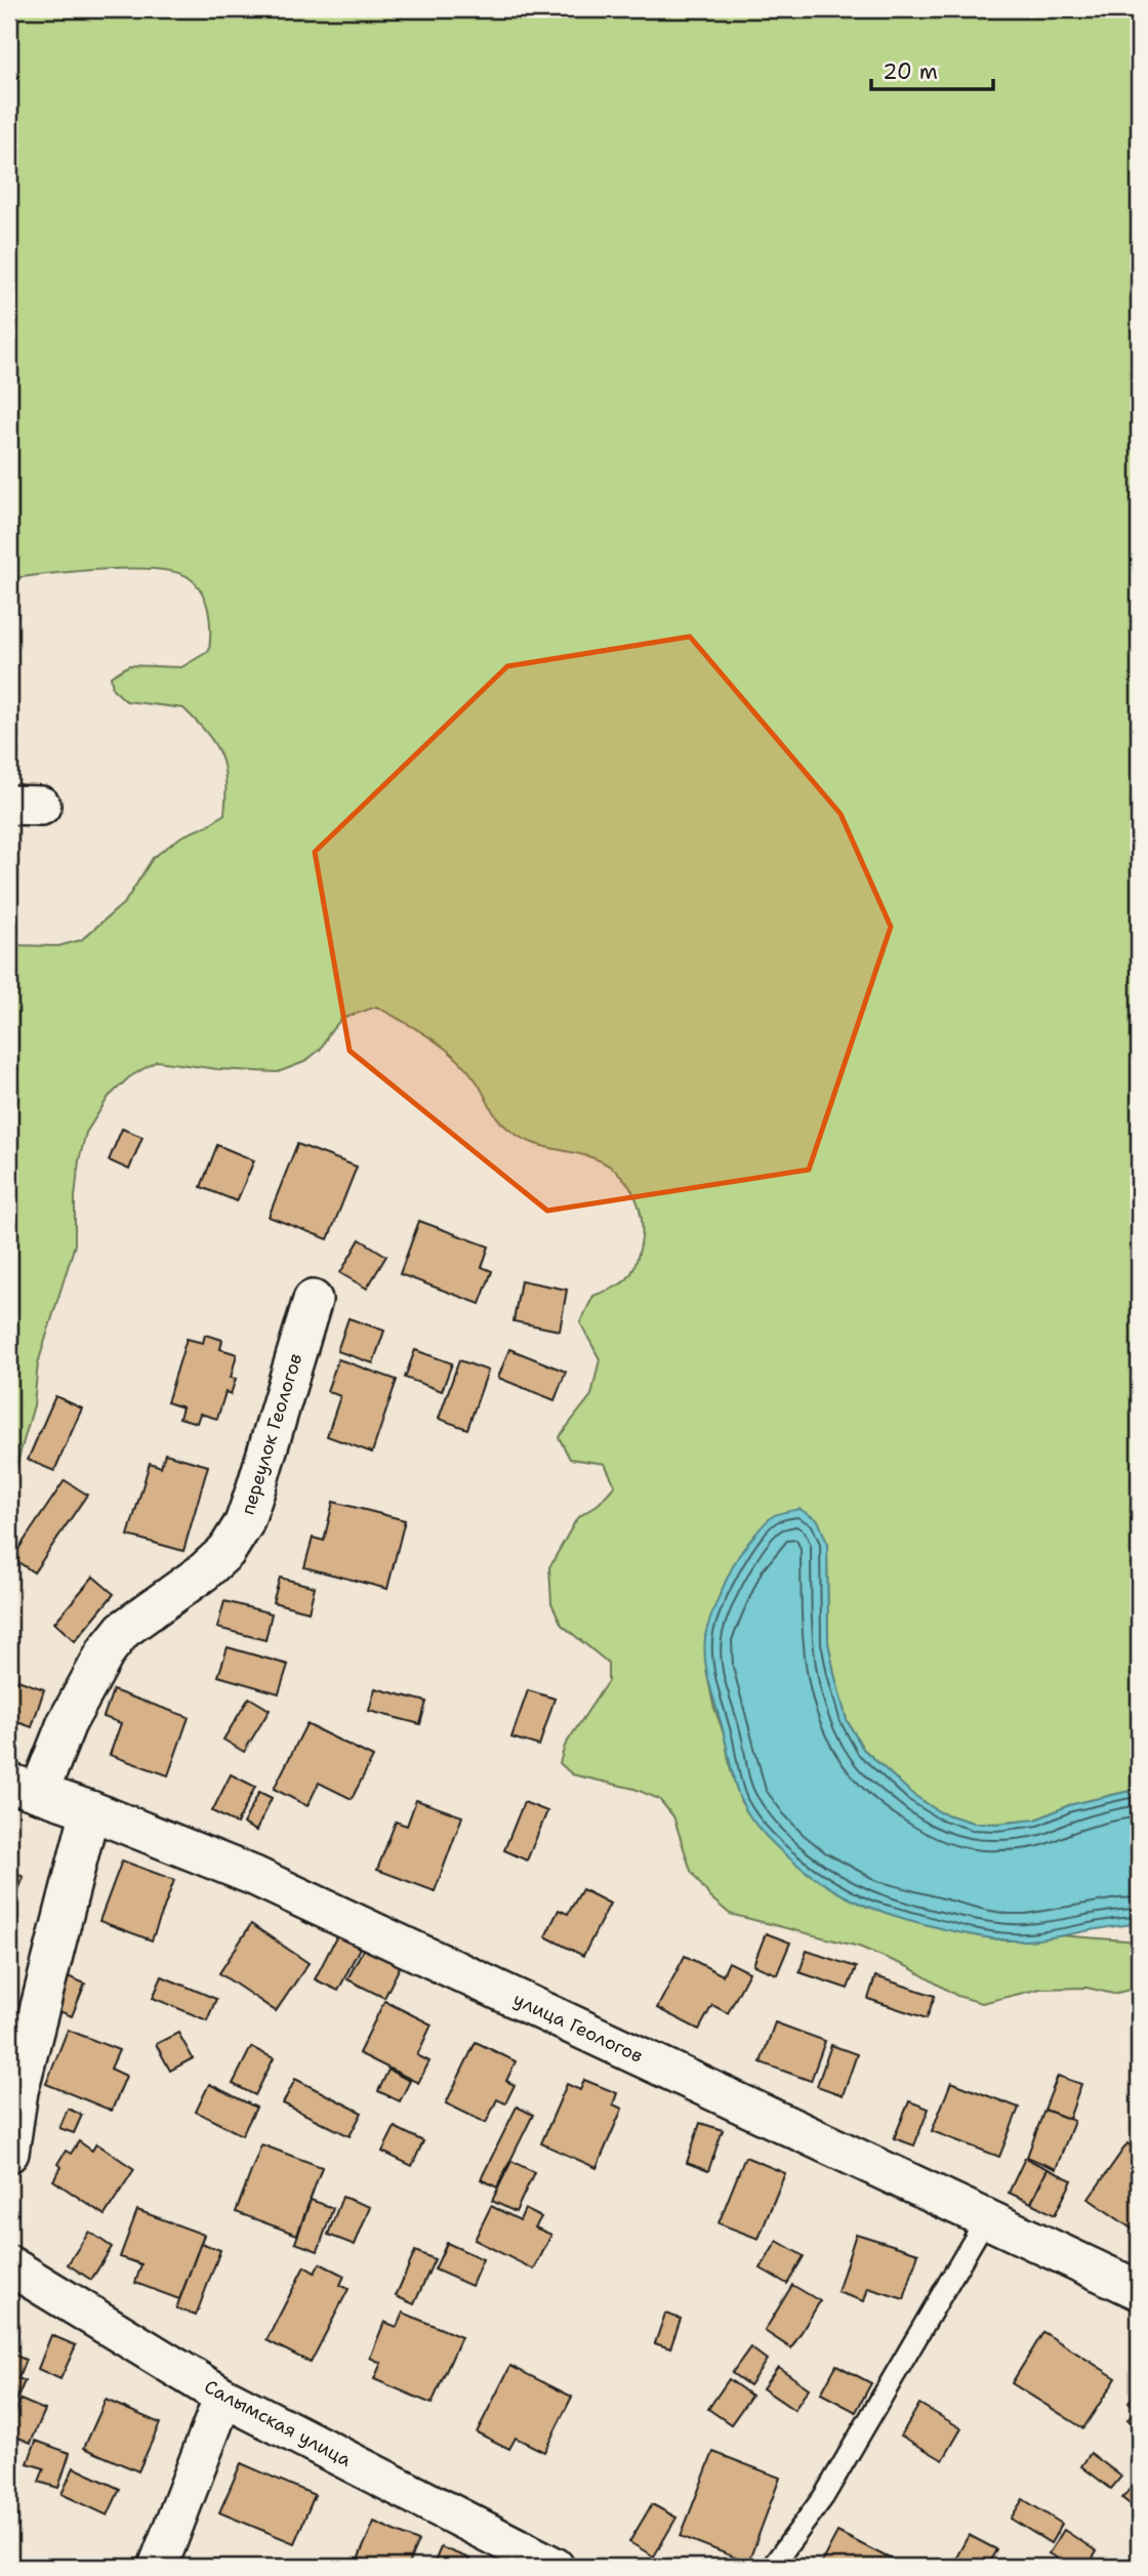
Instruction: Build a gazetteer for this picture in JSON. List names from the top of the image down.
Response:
{
  "streets": {
    "street": ["переулок Геологов", "улица Геологов", "Салымская улица"]
  },
  "crossings": [
    ["переулок Геологов", "улица Геологов"]
  ],
  "scale_bar": "20 m"
}
